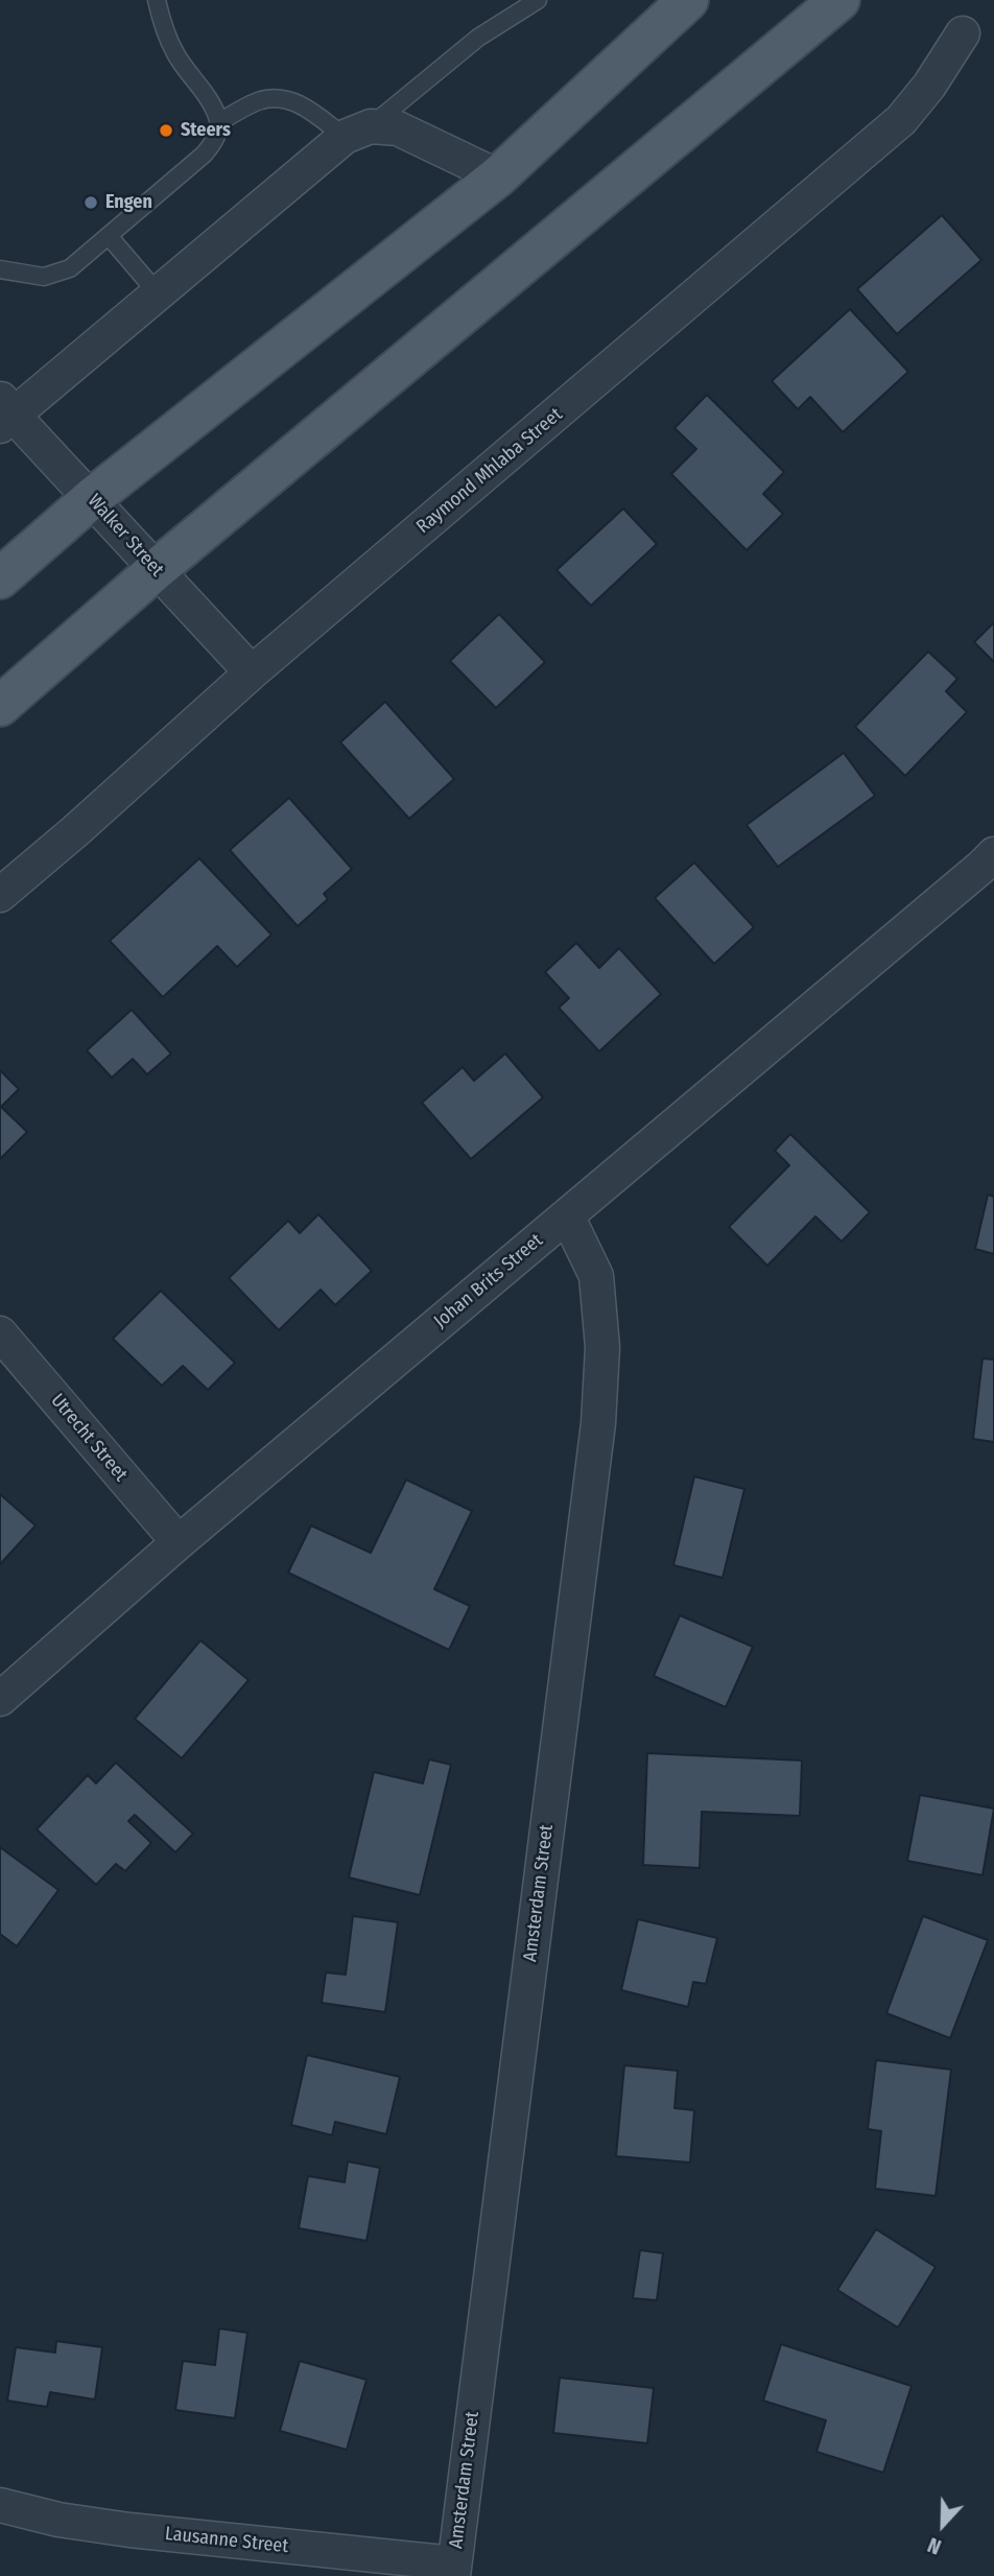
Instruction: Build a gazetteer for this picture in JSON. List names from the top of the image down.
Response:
{
  "streets": {
    "street": [
      "Raymond Mhlaba Street",
      "Walker Street",
      "Johan Brits Street",
      "Utrecht Street",
      "Amsterdam Street",
      "Lausanne Street"
    ]
  },
  "crossings": [
    ["Raymond Mhlaba Street", "Walker Street"],
    ["Johan Brits Street", "Utrecht Street"],
    ["Johan Brits Street", "Amsterdam Street"],
    ["Amsterdam Street", "Lausanne Street"]
  ],
  "places": ["Steers", "Engen"],
  "north": "bottom"
}
